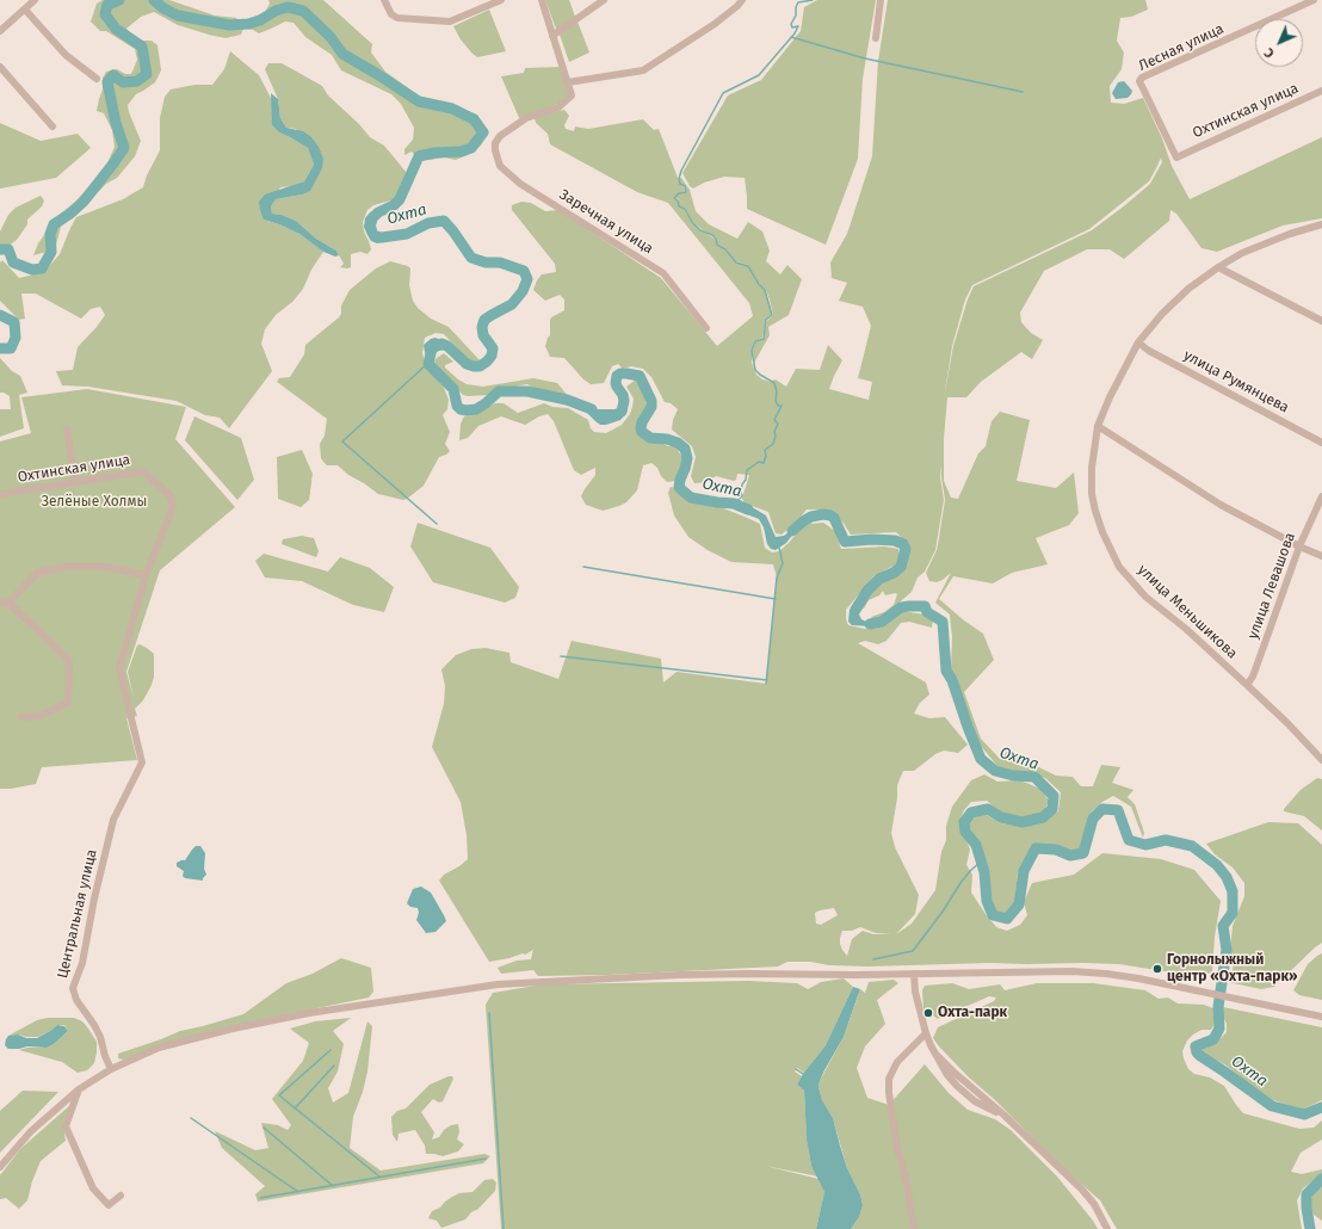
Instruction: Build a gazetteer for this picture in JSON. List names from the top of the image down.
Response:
{
  "streets": {
    "street": [
      "Лесная улица",
      "Охтинская улица",
      "Заречная улица",
      "улица Румянцева",
      "улица Левашова",
      "улица Меньшикова",
      "Центральная улица"
    ]
  },
  "crossings": [
    ["Лесная улица", "Охтинская улица"],
    ["Охтинская улица", "Центральная улица"],
    ["улица Румянцева", "улица Меньшикова"],
    ["улица Левашова", "улица Меньшикова"]
  ],
  "water": ["Охта"],
  "parks": ["Зелёные Холмы"],
  "places": ["Горнолыжный центр «Охта-парк»", "Охта-парк"],
  "north": "bottom left"
}
